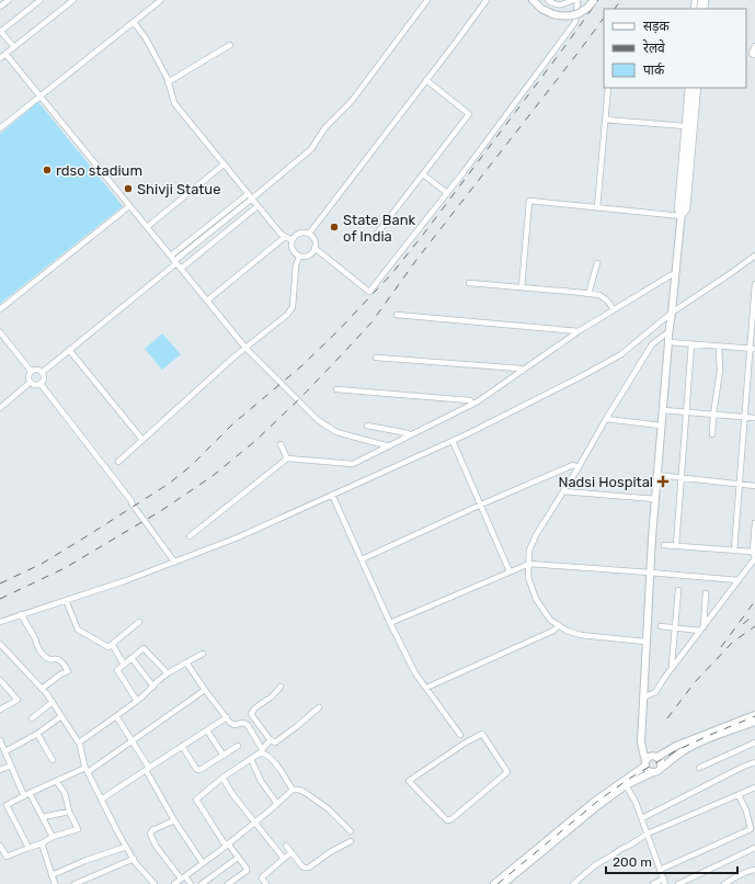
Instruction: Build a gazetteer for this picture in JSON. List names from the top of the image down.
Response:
{
  "places": {
    "other": ["rdso stadium", "Shivji Statue", "State Bank of India"],
    "health": ["Nadsi Hospital"]
  },
  "legend": ["सड़क", "रेलवे", "पार्क"],
  "scale_bar": "200 m"
}
